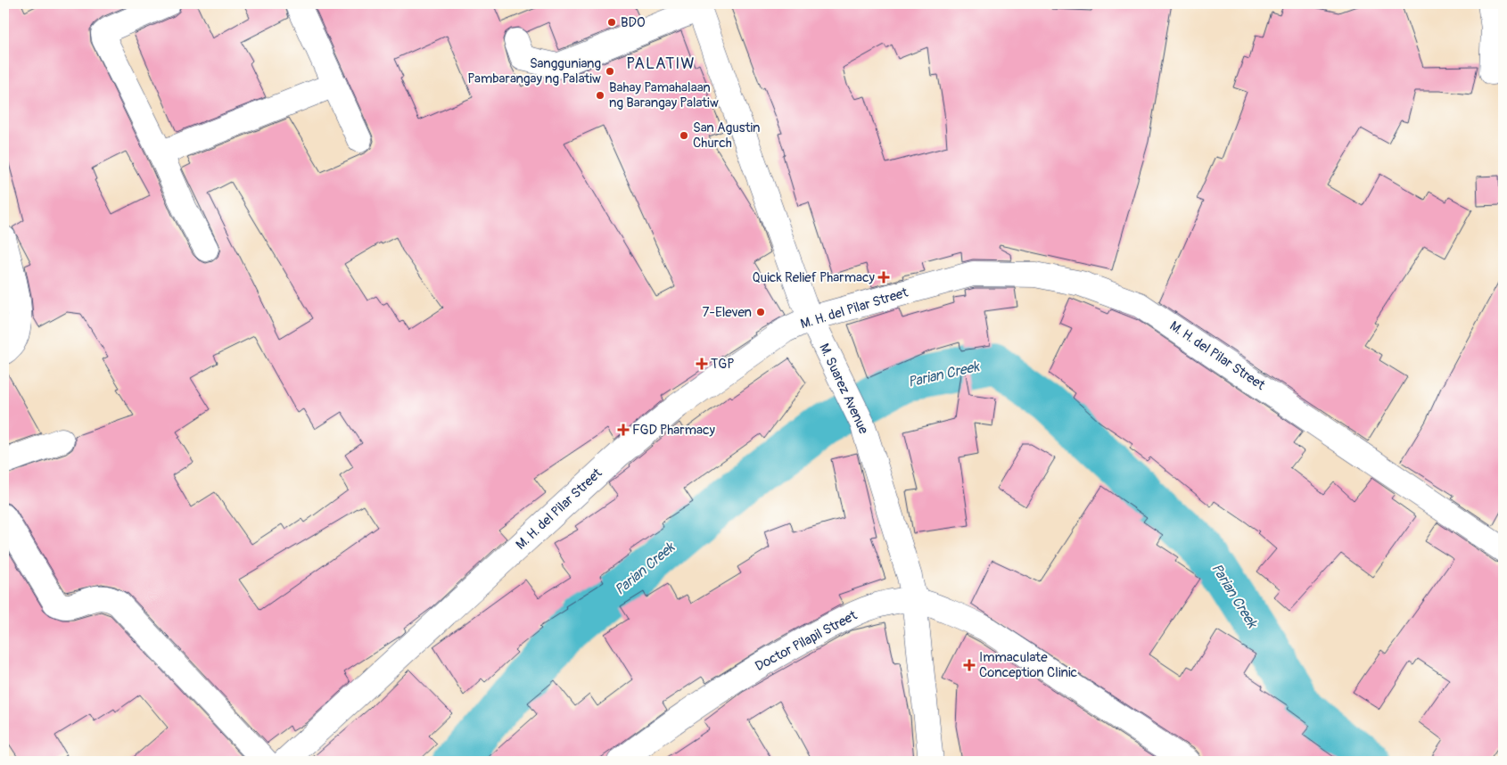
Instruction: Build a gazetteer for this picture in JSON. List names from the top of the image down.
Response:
{
  "streets": {
    "street": ["M. H. del Pilar Street", "M. Suarez Avenue", "Doctor Pilapil Street"]
  },
  "crossings": [
    ["M. H. del Pilar Street", "M. Suarez Avenue"],
    ["M. Suarez Avenue", "Doctor Pilapil Street"]
  ],
  "districts": ["PALATIW"],
  "water": ["Parian Creek"],
  "places": {
    "other": [
      "BDO",
      "Sangguniang Pambarangay ng Palatiw",
      "Bahay Pamahalaan ng Barangay Palatiw",
      "San Agustin Church",
      "7-Eleven"
    ],
    "health": [
      "Quick Relief Pharmacy",
      "TGP",
      "FGD Pharmacy",
      "Immaculate Conception Clinic"
    ]
  }
}
